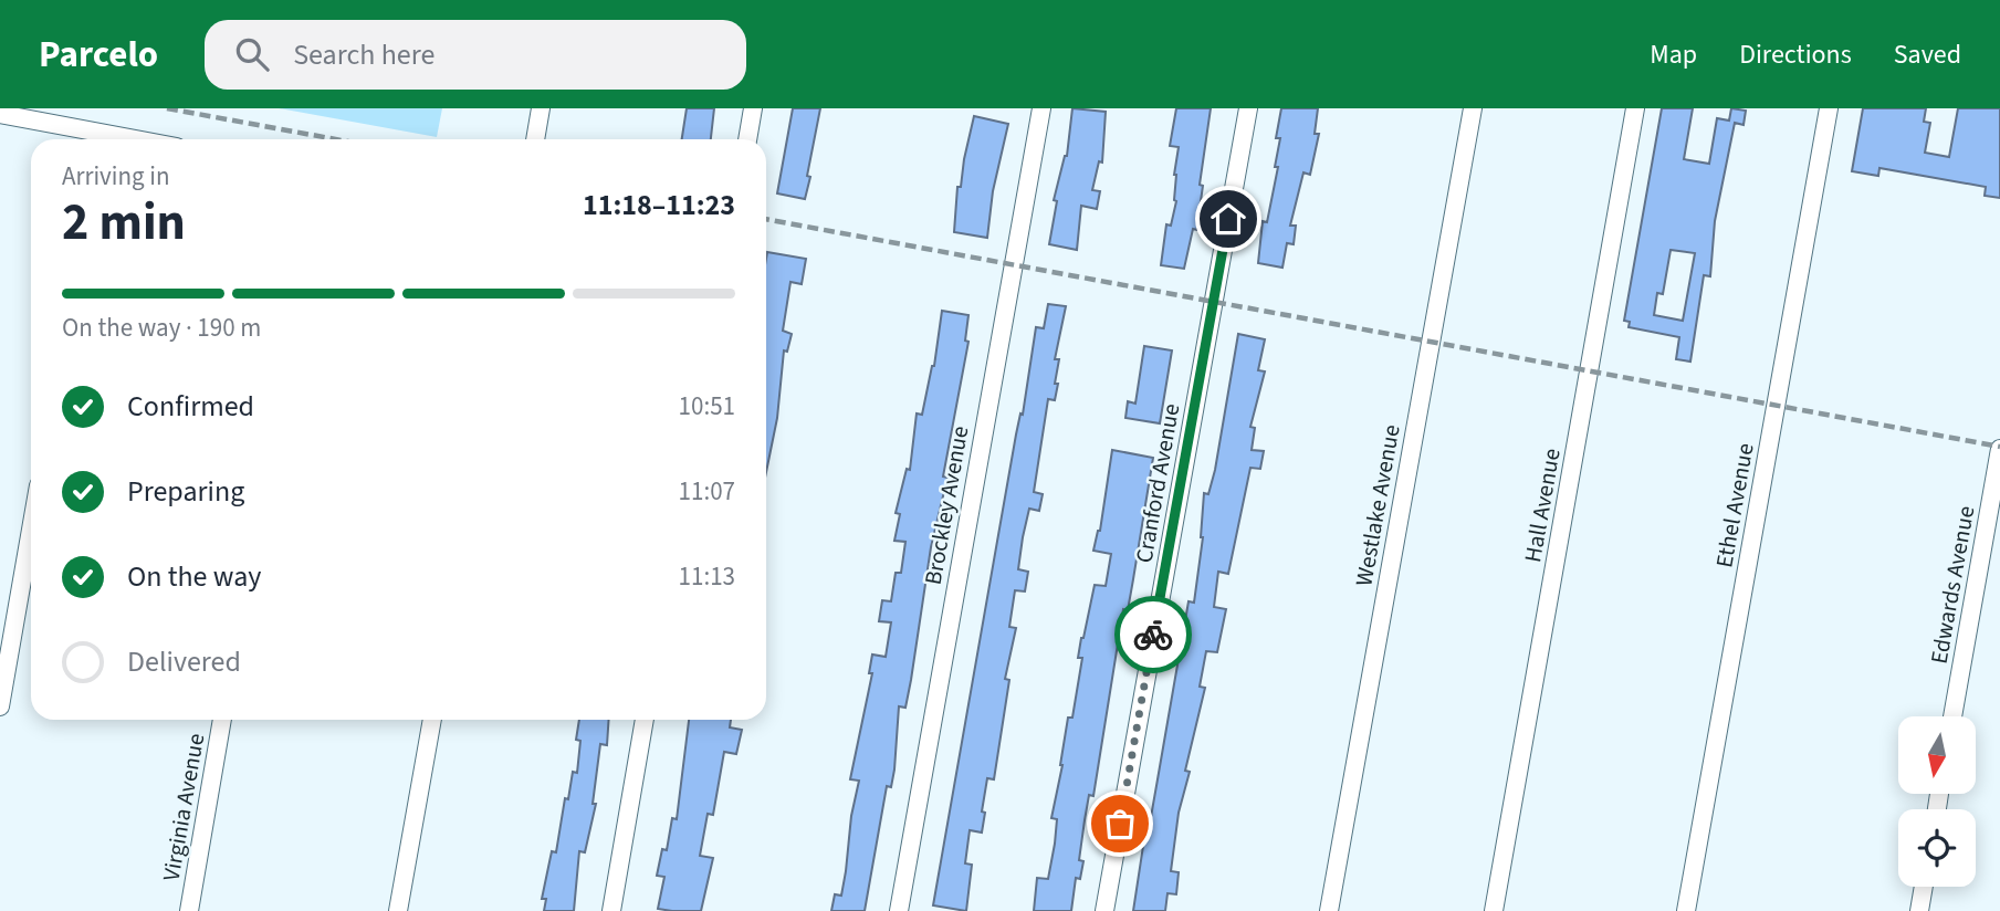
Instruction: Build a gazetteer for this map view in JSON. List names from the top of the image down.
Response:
{
  "streets": {
    "street": [
      "Cranford Avenue",
      "Brockley Avenue",
      "Westlake Avenue",
      "Hall Avenue",
      "Ethel Avenue",
      "Edwards Avenue",
      "Virginia Avenue"
    ]
  },
  "north": "bottom",
  "page": {
    "header": "Parcelo",
    "search": "Search here",
    "nav": ["Map", "Directions", "Saved"],
    "heading": ["2 min", "Arriving in", "11:18–11:23"],
    "bar": "On the way · 190 m",
    "list": [
      ["Confirmed", "10:51"],
      ["Preparing", "11:07"],
      ["On the way", "11:13"],
      "Delivered"
    ]
  }
}
